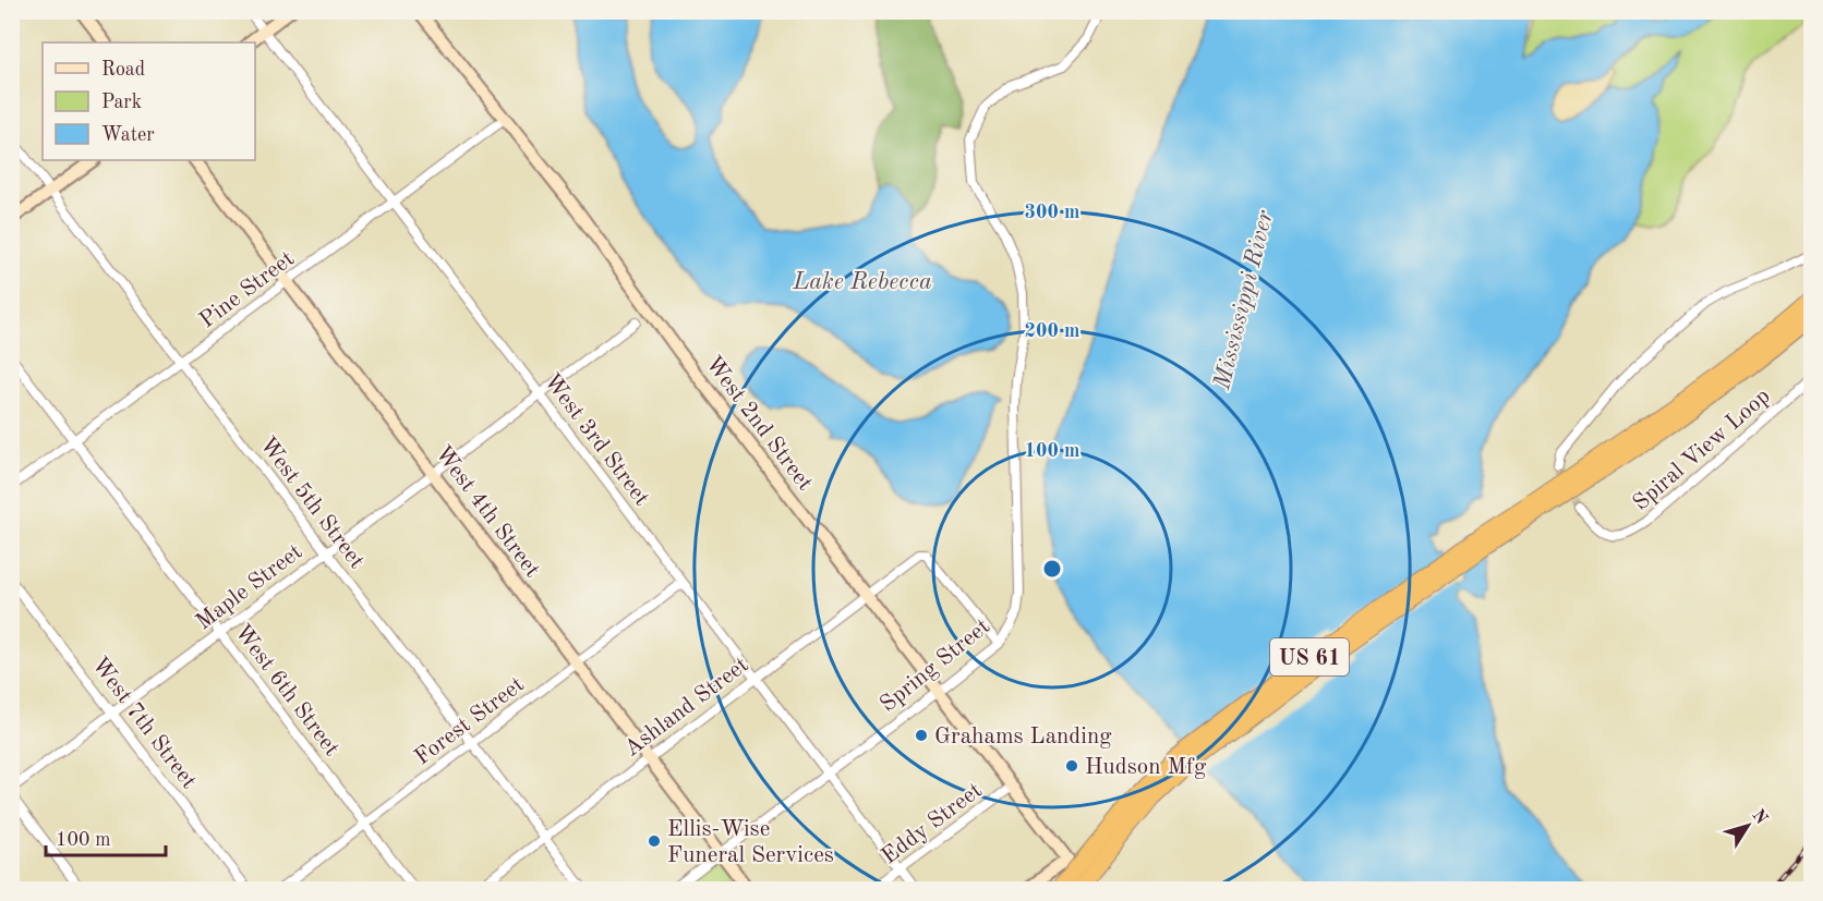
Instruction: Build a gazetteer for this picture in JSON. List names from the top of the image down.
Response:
{
  "streets": {
    "highway": ["US 61"],
    "street": [
      "Pine Street",
      "West 2nd Street",
      "West 3rd Street",
      "Spiral View Loop",
      "West 5th Street",
      "West 4th Street",
      "Maple Street",
      "Spring Street",
      "West 6th Street",
      "Ashland Street",
      "Forest Street",
      "West 7th Street",
      "Eddy Street"
    ]
  },
  "crossings": [
    ["Pine Street", "West 2nd Street"],
    ["Pine Street", "West 3rd Street"],
    ["Pine Street", "West 5th Street"],
    ["Pine Street", "West 4th Street"],
    ["Pine Street", "West 6th Street"],
    ["West 2nd Street", "Spring Street"],
    ["West 2nd Street", "Ashland Street"],
    ["West 2nd Street", "Eddy Street"],
    ["West 3rd Street", "Maple Street"],
    ["West 3rd Street", "Spring Street"],
    ["West 3rd Street", "Ashland Street"],
    ["West 3rd Street", "Forest Street"],
    ["West 3rd Street", "Eddy Street"],
    ["West 5th Street", "Maple Street"],
    ["West 5th Street", "Ashland Street"],
    ["West 5th Street", "Forest Street"],
    ["West 4th Street", "Maple Street"],
    ["West 4th Street", "Spring Street"],
    ["West 4th Street", "Ashland Street"],
    ["West 4th Street", "Forest Street"],
    ["Maple Street", "West 6th Street"],
    ["Maple Street", "West 7th Street"],
    ["Spring Street", "Ashland Street"],
    ["West 6th Street", "Forest Street"]
  ],
  "water": ["Lake Rebecca", "Mississippi River"],
  "places": ["Grahams Landing", "Hudson Mfg", "Ellis-Wise Funeral Services"],
  "legend": ["Road", "Park", "Water"],
  "scale_bar": "100 m",
  "north": "top right",
  "rings": ["300 m", "200 m", "100 m"]
}
